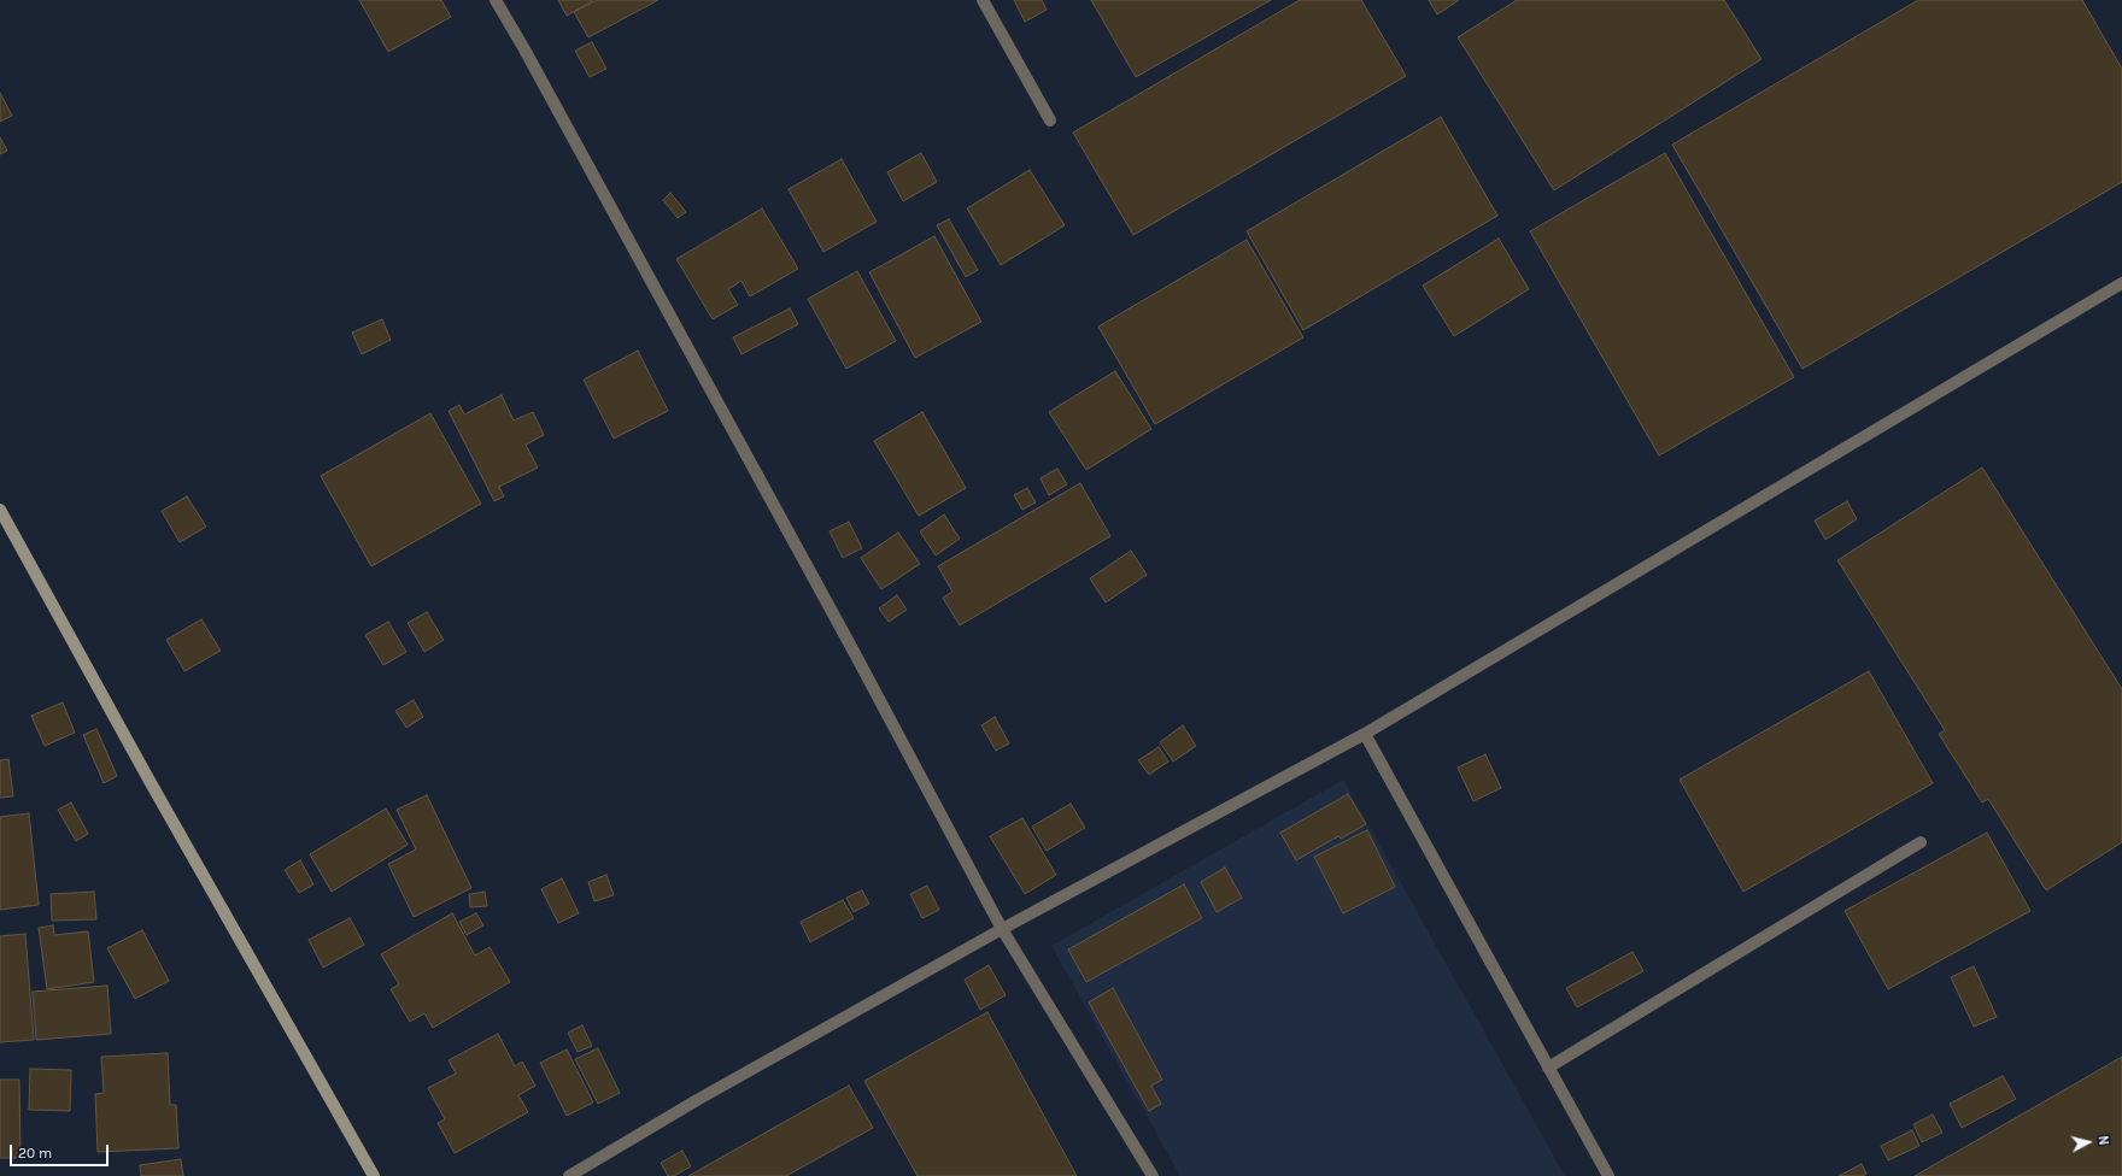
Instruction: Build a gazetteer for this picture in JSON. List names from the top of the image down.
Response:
{
  "scale_bar": "20 m",
  "north": "right"
}
